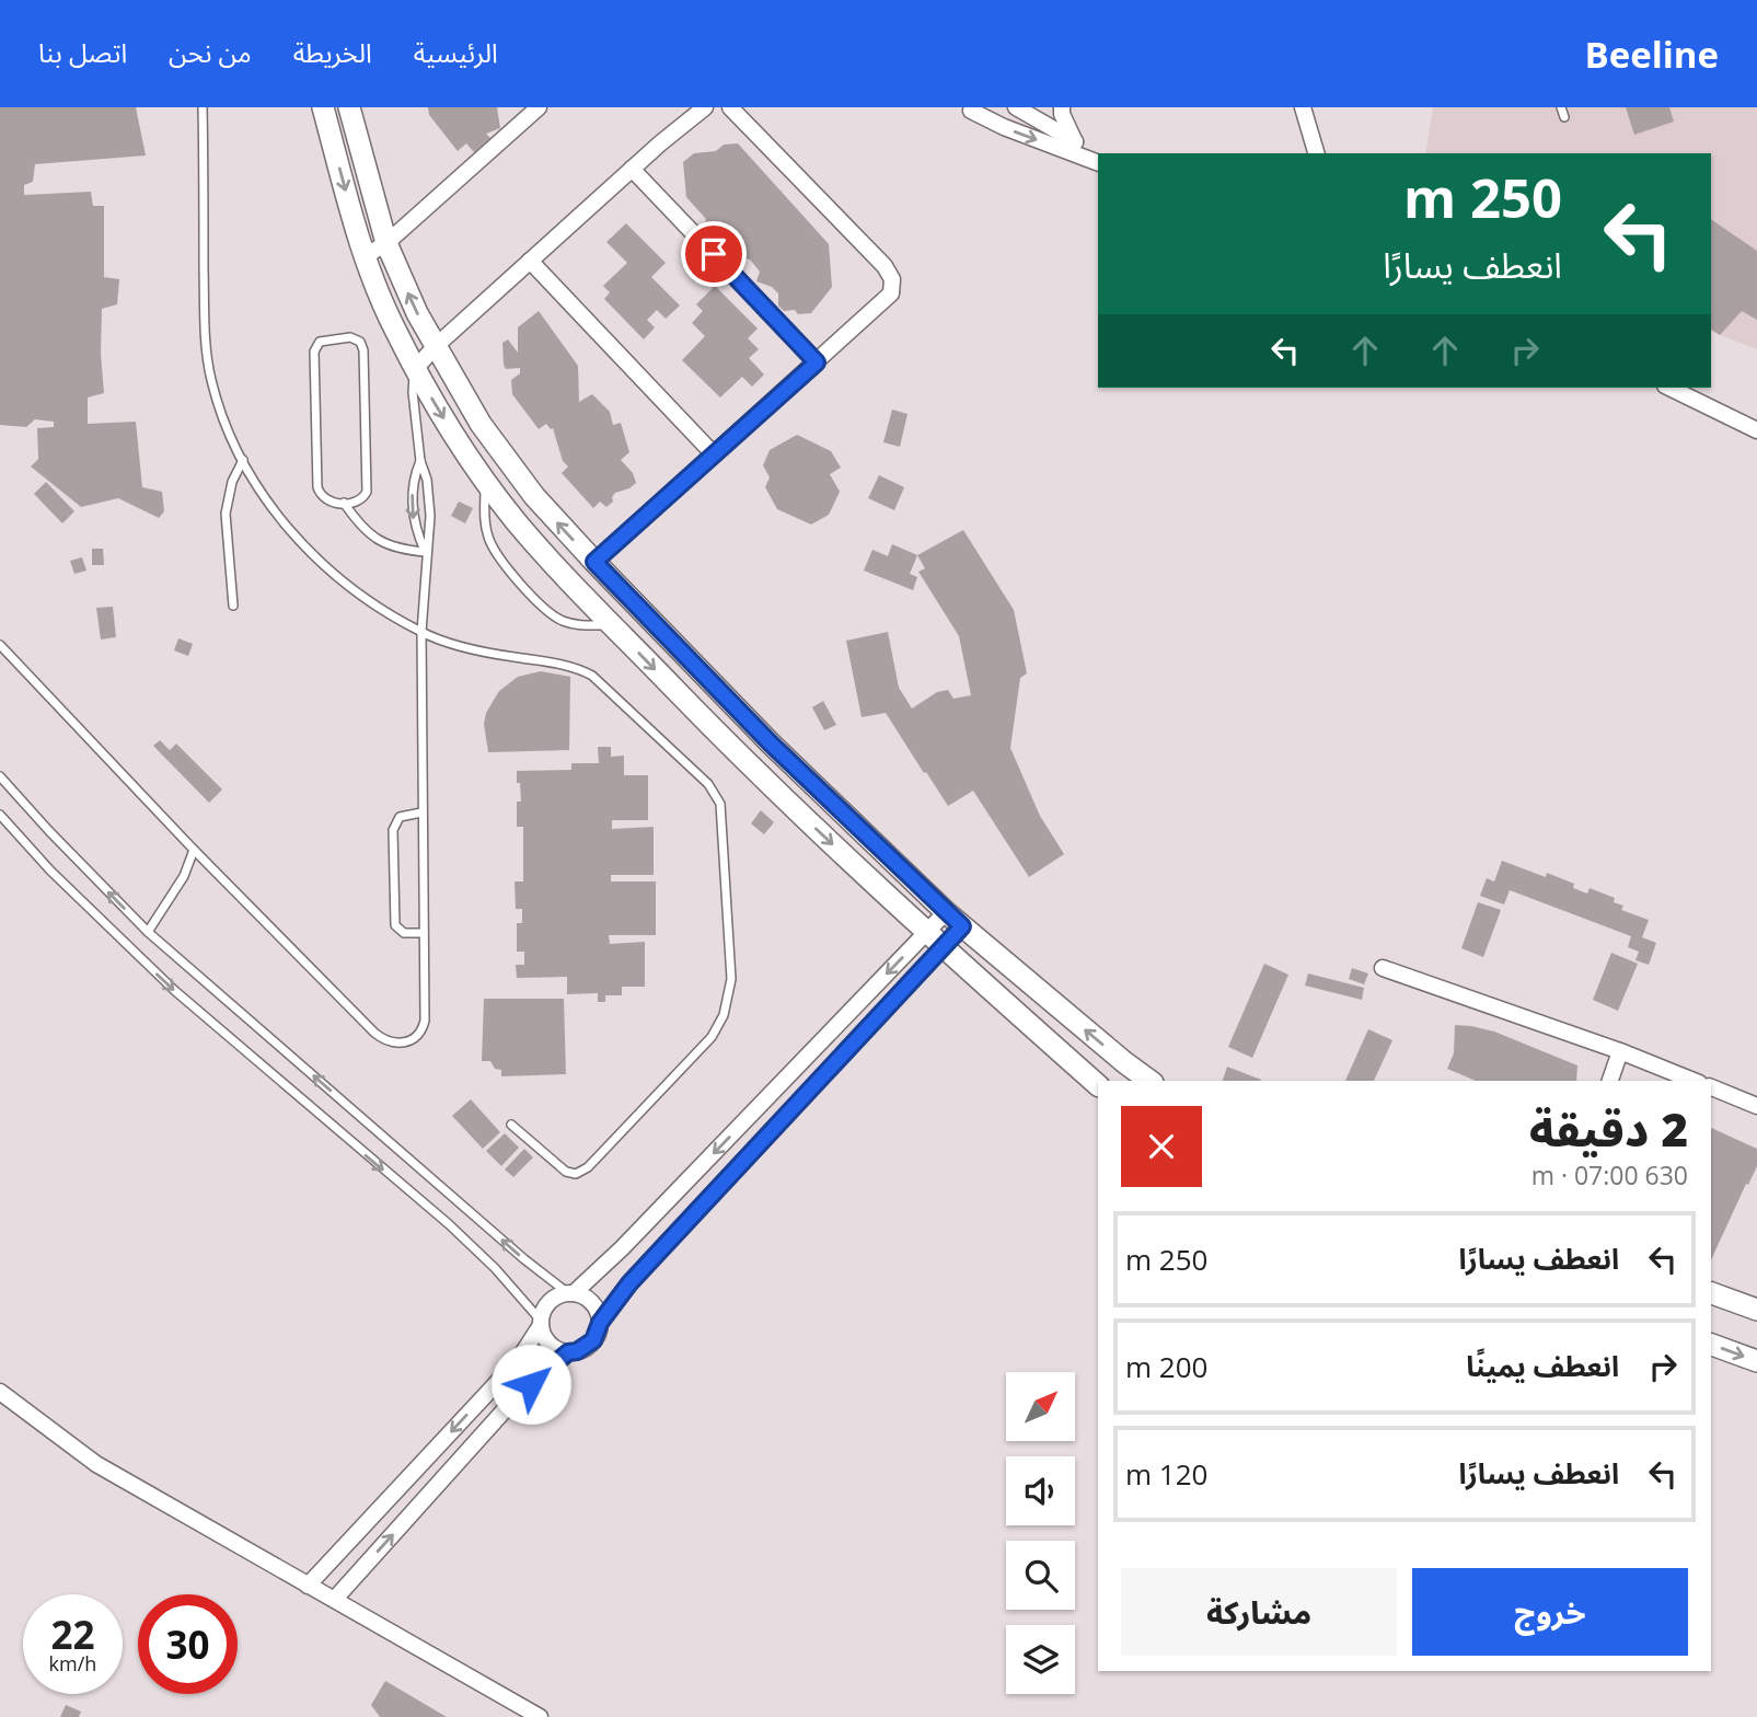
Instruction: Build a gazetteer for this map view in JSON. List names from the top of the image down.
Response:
{
  "north": "top right",
  "page": {
    "header": "Beeline",
    "nav": [
      "الرئيسية",
      "الخريطة",
      "من نحن",
      "اتصل بنا"
    ],
    "turn": ["250 m", "انعطف يسارًا"],
    "heading": ["2 دقيقة", "630 m · 07:00"],
    "list": [
      {
        "name": "انعطف يسارًا",
        "value": "250 m"
      },
      {
        "name": "انعطف يمينًا",
        "value": "200 m"
      },
      {
        "name": "انعطف يسارًا",
        "value": "120 m"
      }
    ],
    "buttons": ["خروج", "مشاركة"],
    "speed": "22 km/h",
    "limit": "30"
  }
}
